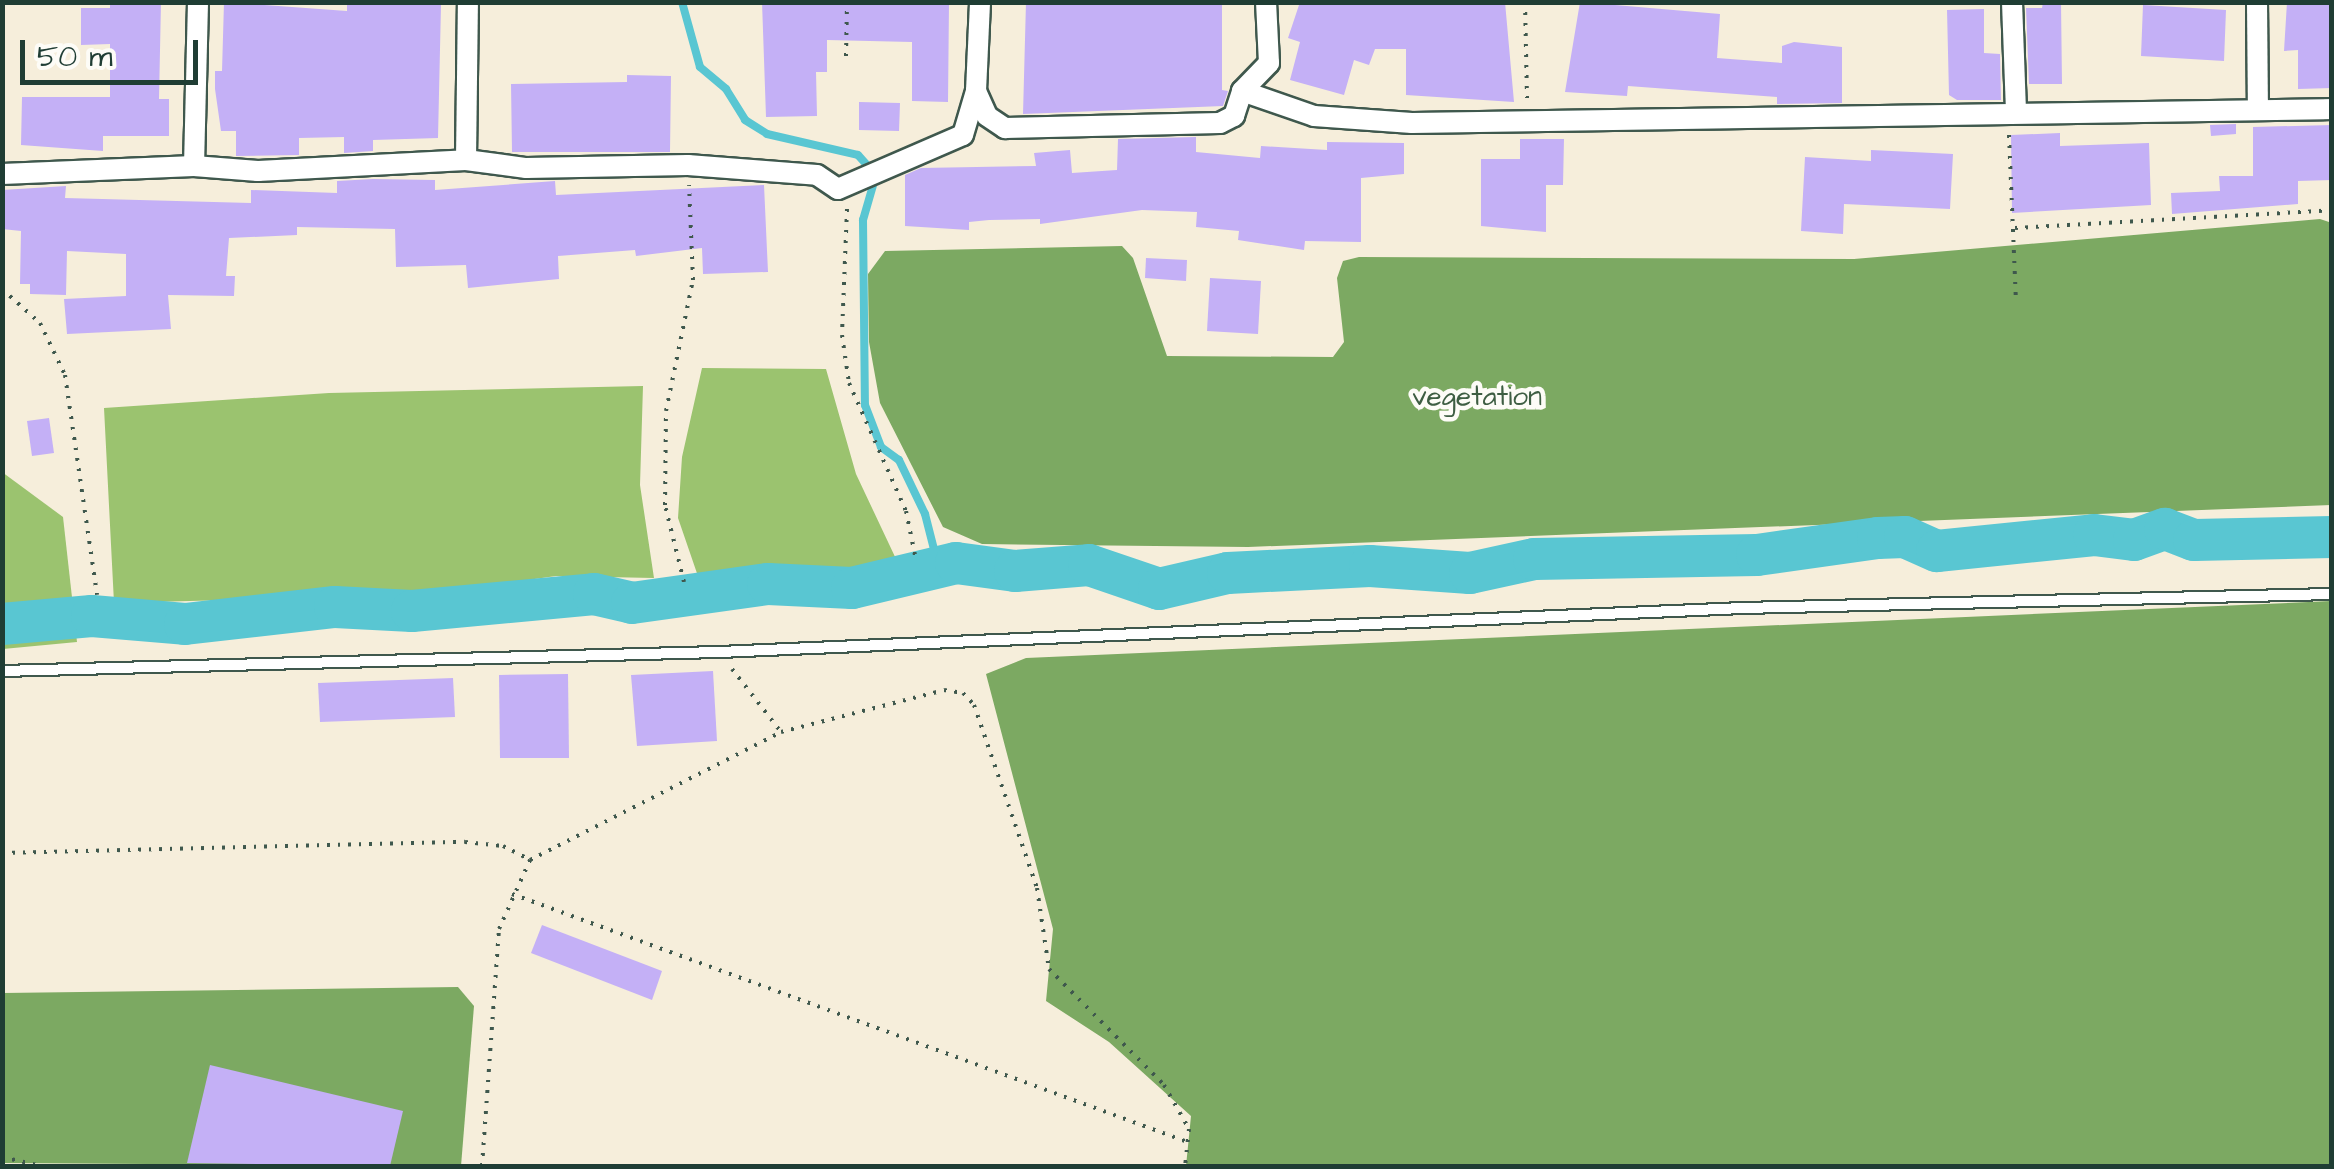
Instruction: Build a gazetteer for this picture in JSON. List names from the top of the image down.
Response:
{
  "parks": ["vegetation"],
  "scale_bar": "50 m"
}
